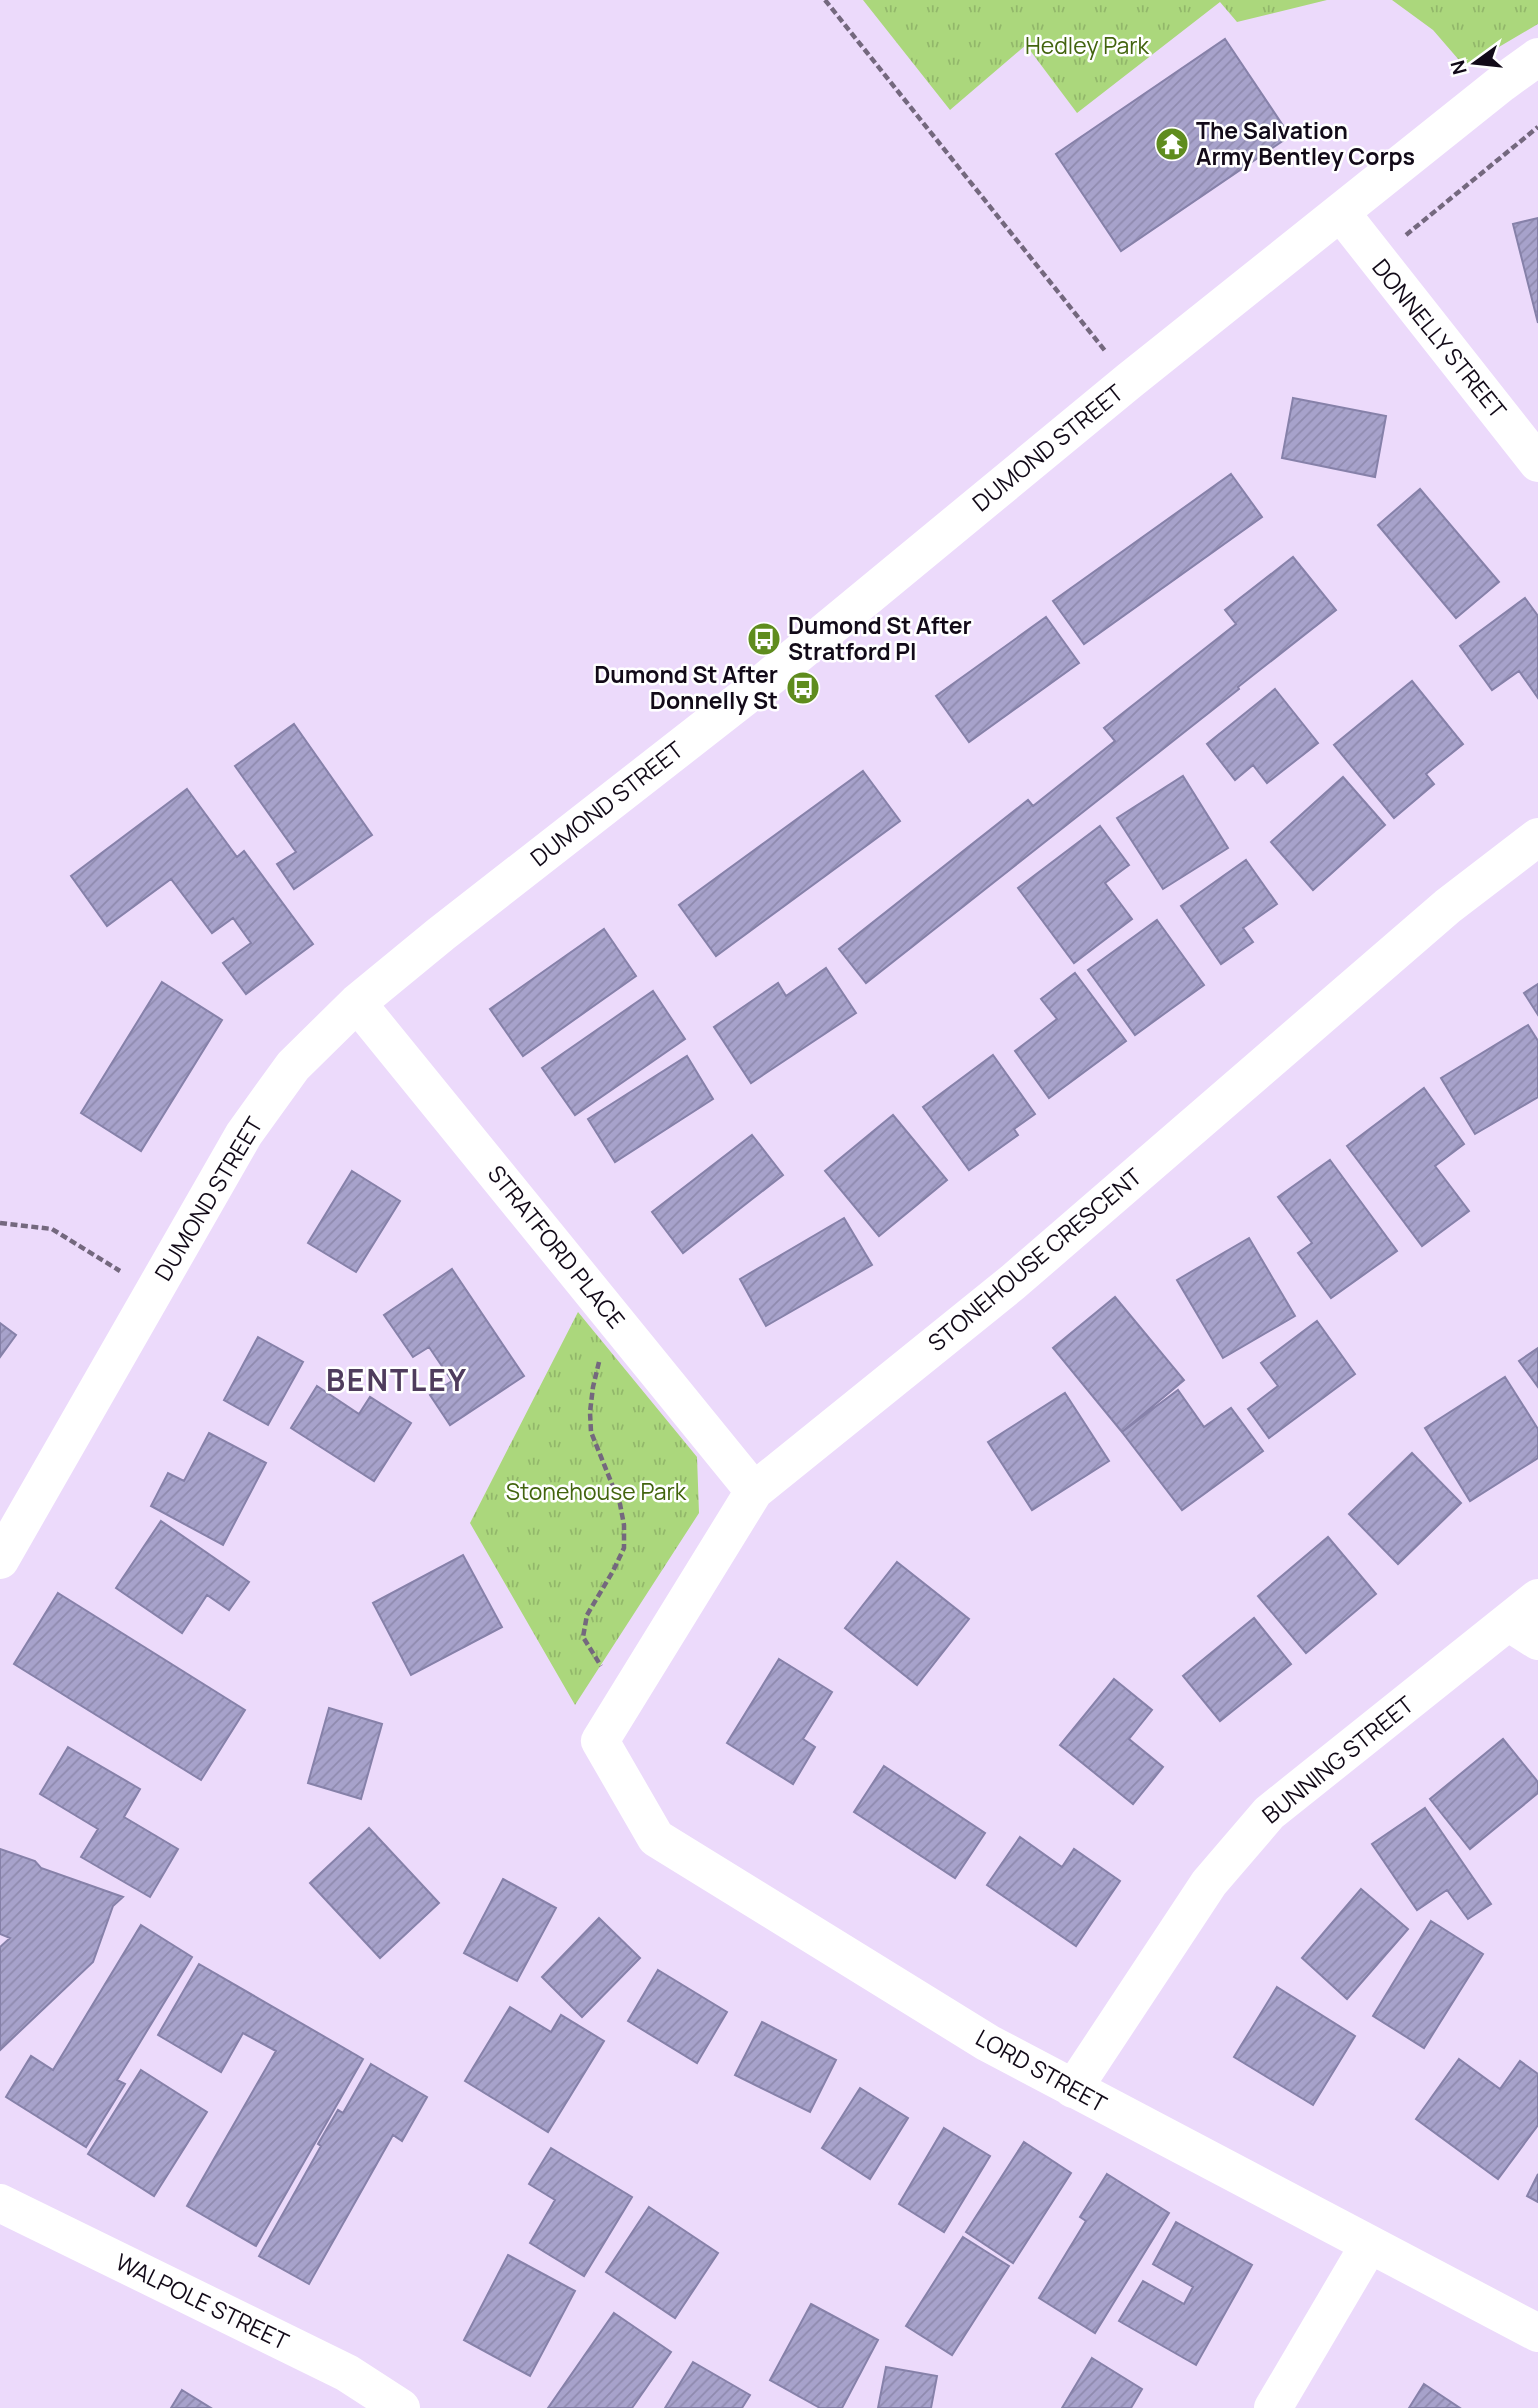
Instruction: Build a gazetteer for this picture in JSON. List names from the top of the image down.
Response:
{
  "streets": {
    "street": [
      "DONNELLY STREET",
      "DUMOND STREET",
      "STRATFORD PLACE",
      "STONEHOUSE CRESCENT",
      "BUNNING STREET",
      "LORD STREET",
      "WALPOLE STREET"
    ]
  },
  "crossings": [
    ["DONNELLY STREET", "DUMOND STREET"],
    ["DUMOND STREET", "STRATFORD PLACE"],
    ["STRATFORD PLACE", "STONEHOUSE CRESCENT"],
    ["STONEHOUSE CRESCENT", "LORD STREET"],
    ["BUNNING STREET", "LORD STREET"]
  ],
  "districts": ["BENTLEY"],
  "parks": ["Hedley Park", "Stonehouse Park"],
  "places": {
    "temple": ["The Salvation Army Bentley Corps"],
    "bus stop": ["Dumond St After Stratford Pl", "Dumond St After Donnelly St"]
  },
  "north": "left"
}
